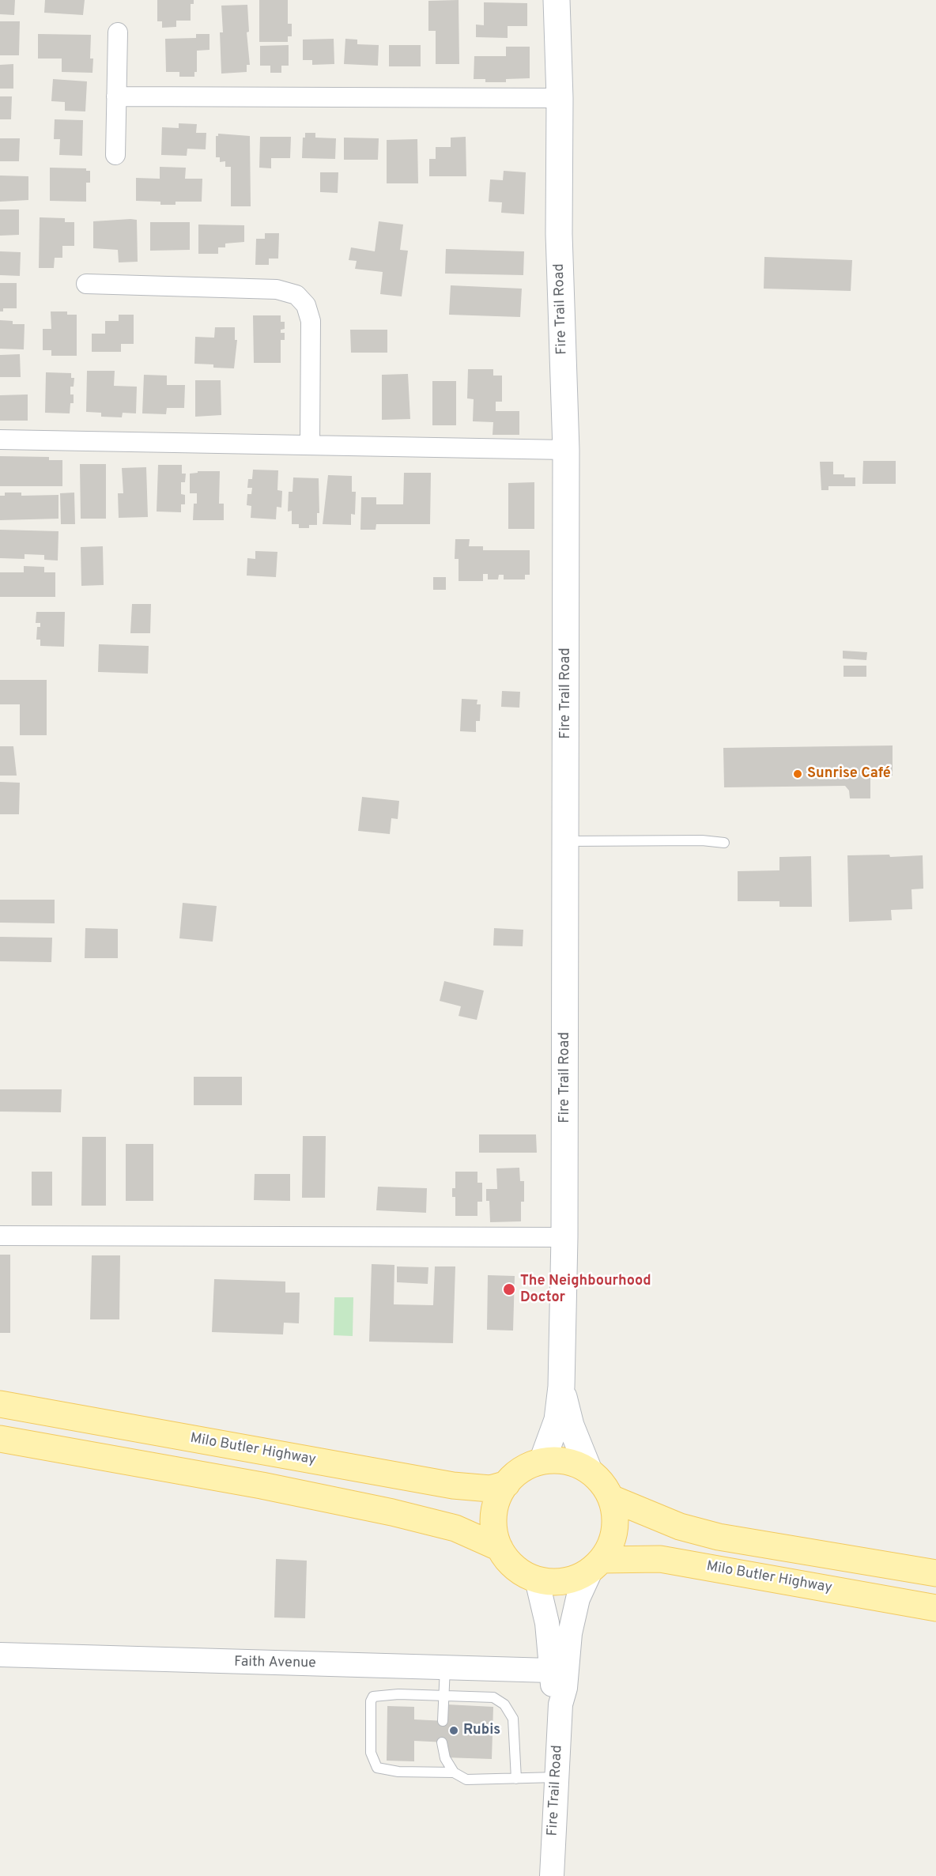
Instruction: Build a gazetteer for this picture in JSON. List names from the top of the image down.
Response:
{
  "streets": {
    "main road": ["Fire Trail Road", "Milo Butler Highway"],
    "street": ["Faith Avenue"]
  },
  "crossings": [
    ["Fire Trail Road", "Milo Butler Highway"],
    ["Fire Trail Road", "Faith Avenue"]
  ],
  "places": ["Sunrise Café", "The Neighbourhood Doctor", "Rubis"]
}
